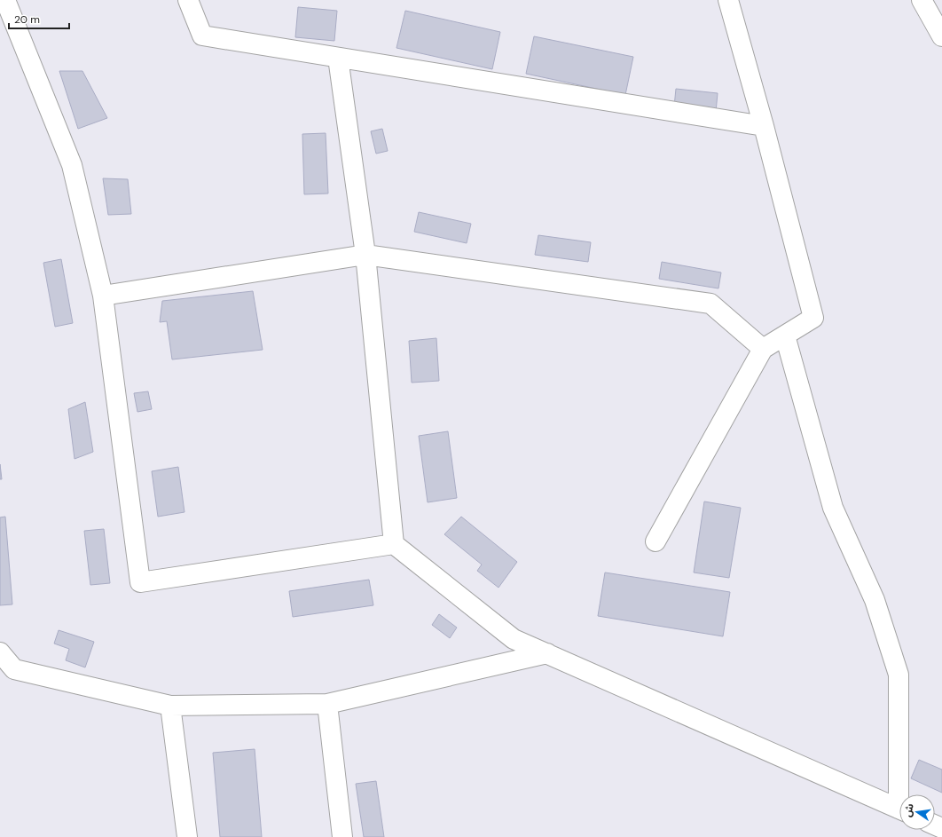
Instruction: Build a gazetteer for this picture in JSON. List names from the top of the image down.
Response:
{
  "scale_bar": "20 m",
  "north": "left"
}
